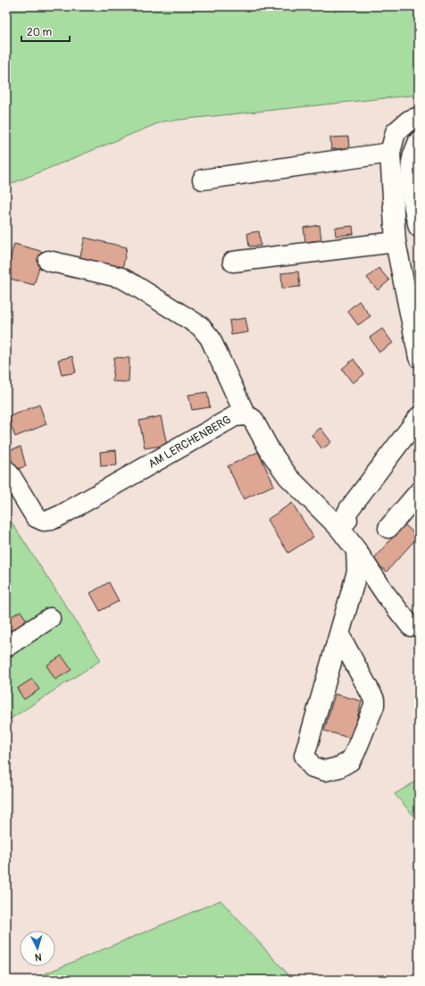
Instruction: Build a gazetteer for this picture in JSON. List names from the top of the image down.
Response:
{
  "streets": {
    "street": ["AM LERCHENBERG"]
  },
  "scale_bar": "20 m",
  "north": "bottom"
}
